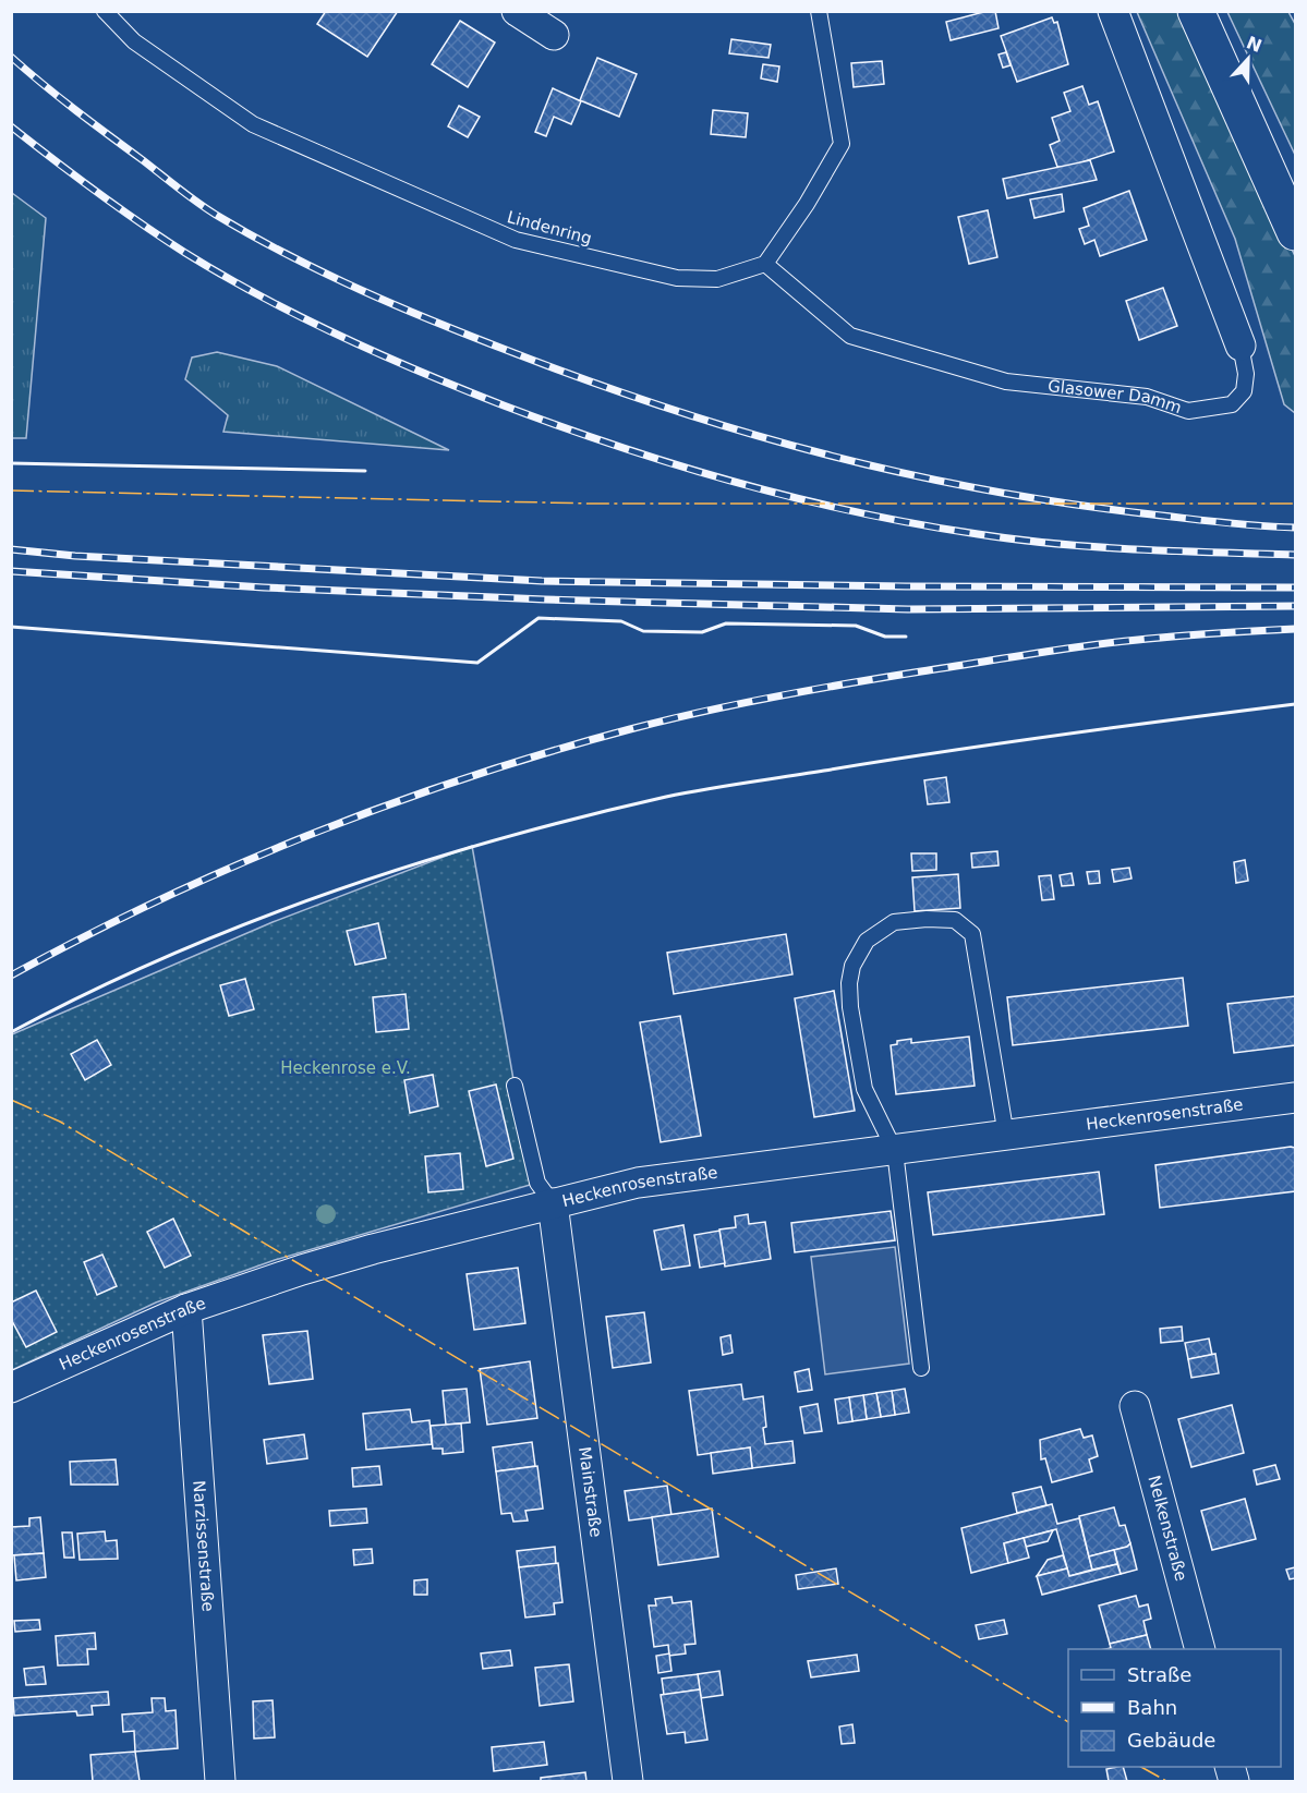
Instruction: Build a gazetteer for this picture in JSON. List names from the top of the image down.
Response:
{
  "streets": {
    "street": [
      "Glasower Damm",
      "Heckenrosenstraße",
      "Mainstraße",
      "Nelkenstraße",
      "Narzissenstraße"
    ],
    "lane": ["Lindenring"]
  },
  "crossings": [
    ["Lindenring", "Glasower Damm"],
    ["Heckenrosenstraße", "Mainstraße"],
    ["Heckenrosenstraße", "Narzissenstraße"]
  ],
  "parks": ["Heckenrose e.V."],
  "legend": ["Straße", "Bahn", "Gebäude"],
  "north": "top"
}
